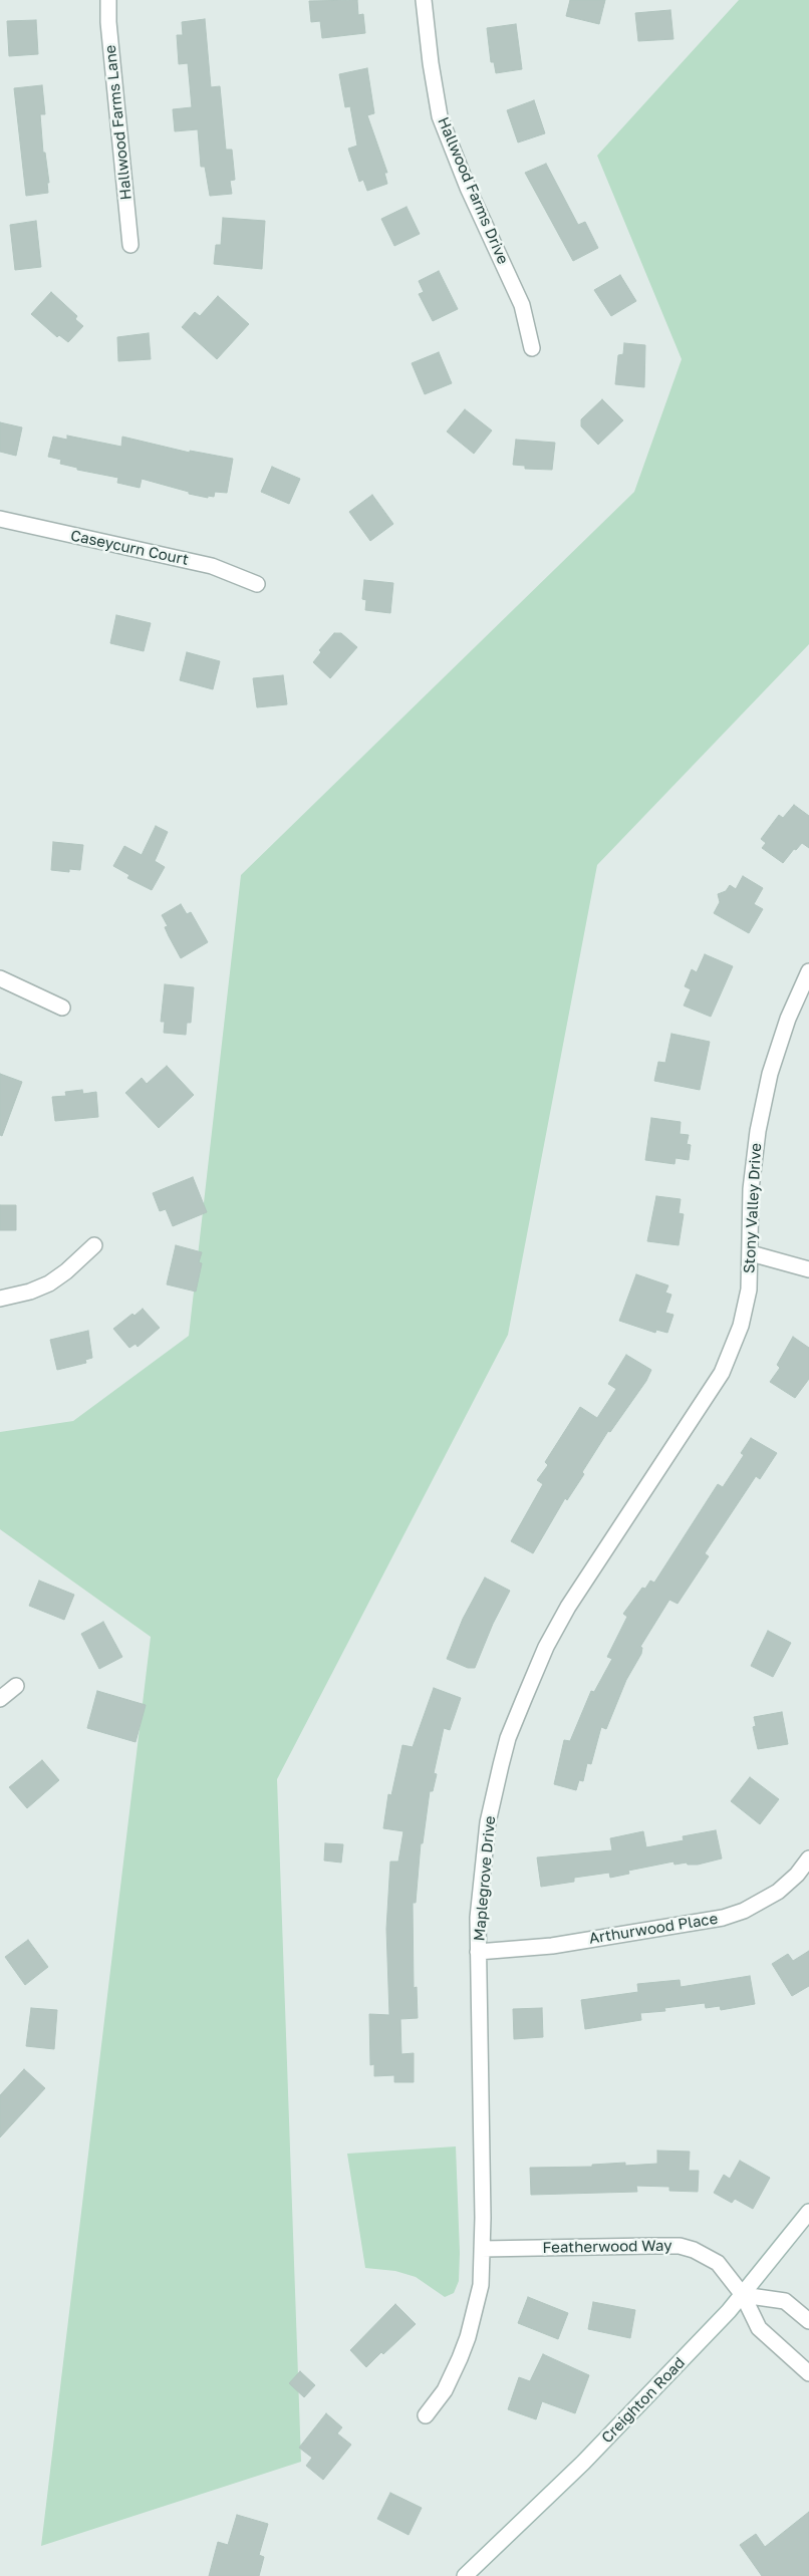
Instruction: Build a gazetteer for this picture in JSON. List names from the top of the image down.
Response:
{
  "streets": {
    "street": [
      "Hallwood Farms Lane",
      "Hallwood Farms Drive",
      "Caseycurn Court",
      "Stony Valley Drive",
      "Maplegrove Drive",
      "Arthurwood Place",
      "Featherwood Way",
      "Creighton Road"
    ]
  },
  "crossings": [
    ["Stony Valley Drive", "Maplegrove Drive"],
    ["Maplegrove Drive", "Arthurwood Place"],
    ["Maplegrove Drive", "Featherwood Way"],
    ["Featherwood Way", "Creighton Road"]
  ]
}
